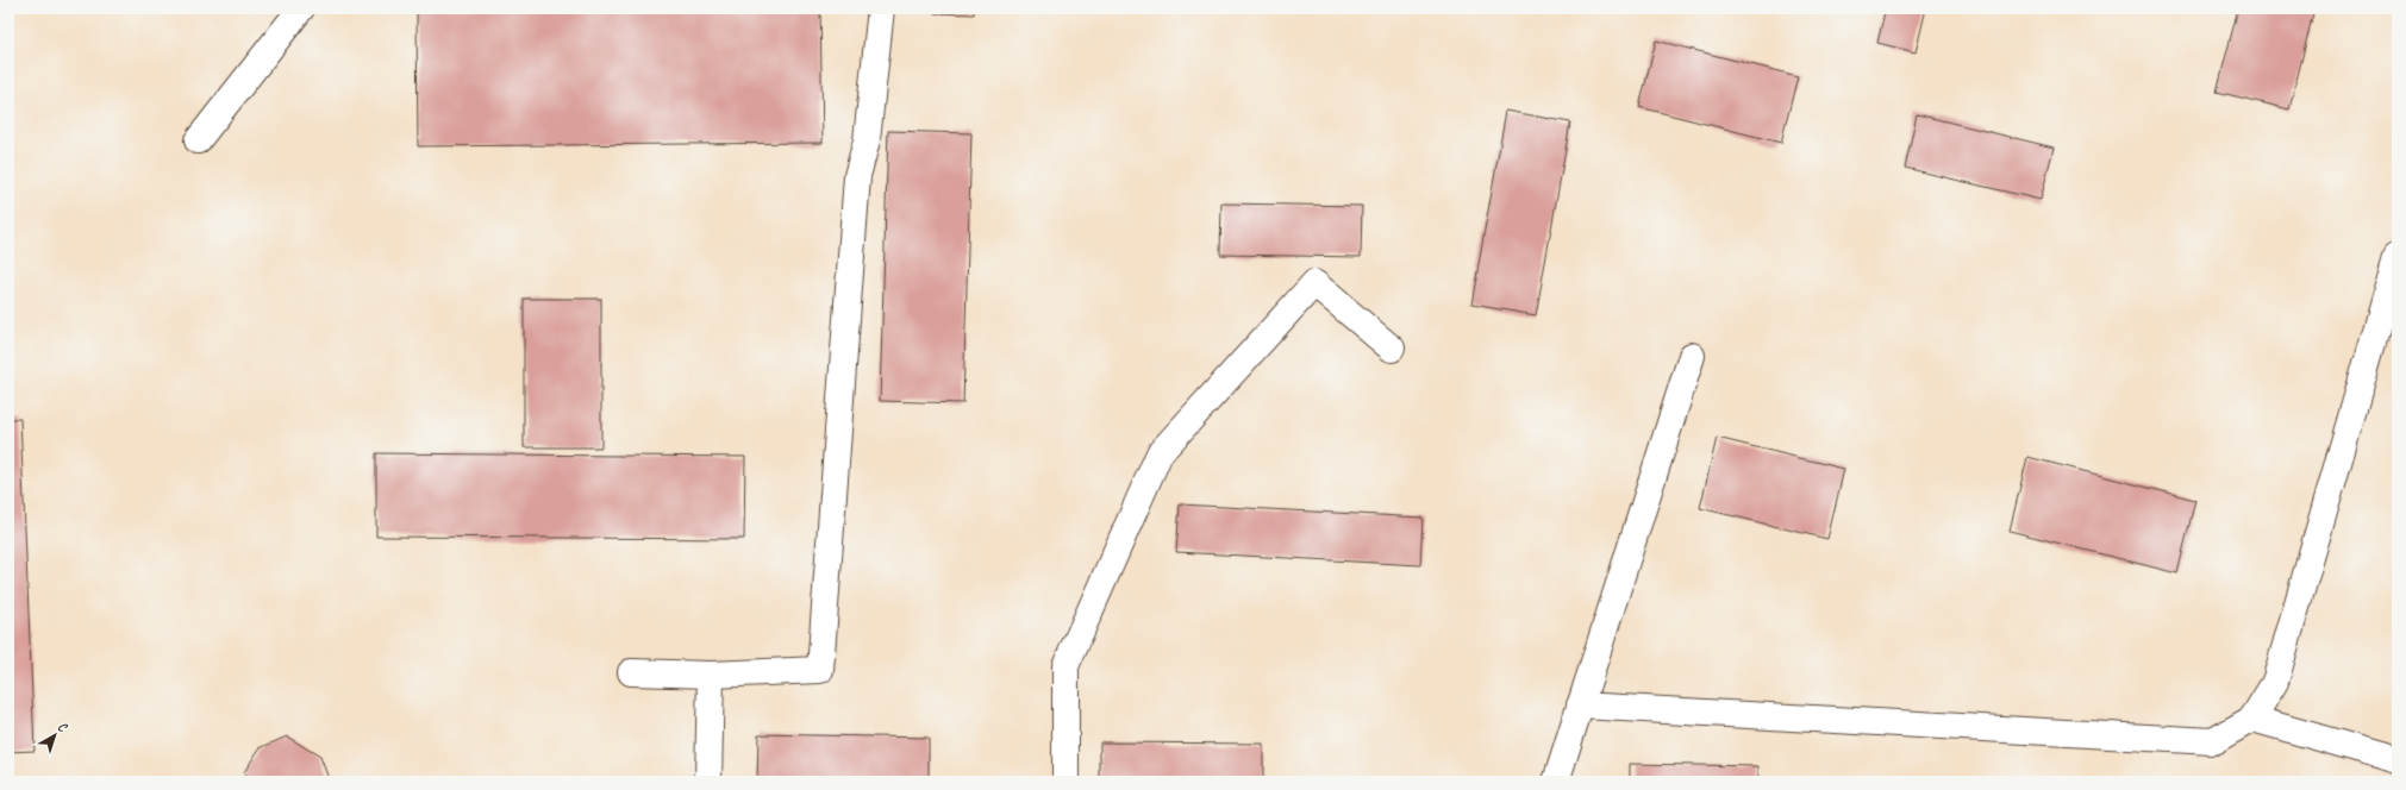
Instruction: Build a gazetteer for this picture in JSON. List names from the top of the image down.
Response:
{
  "north": "top right"
}
